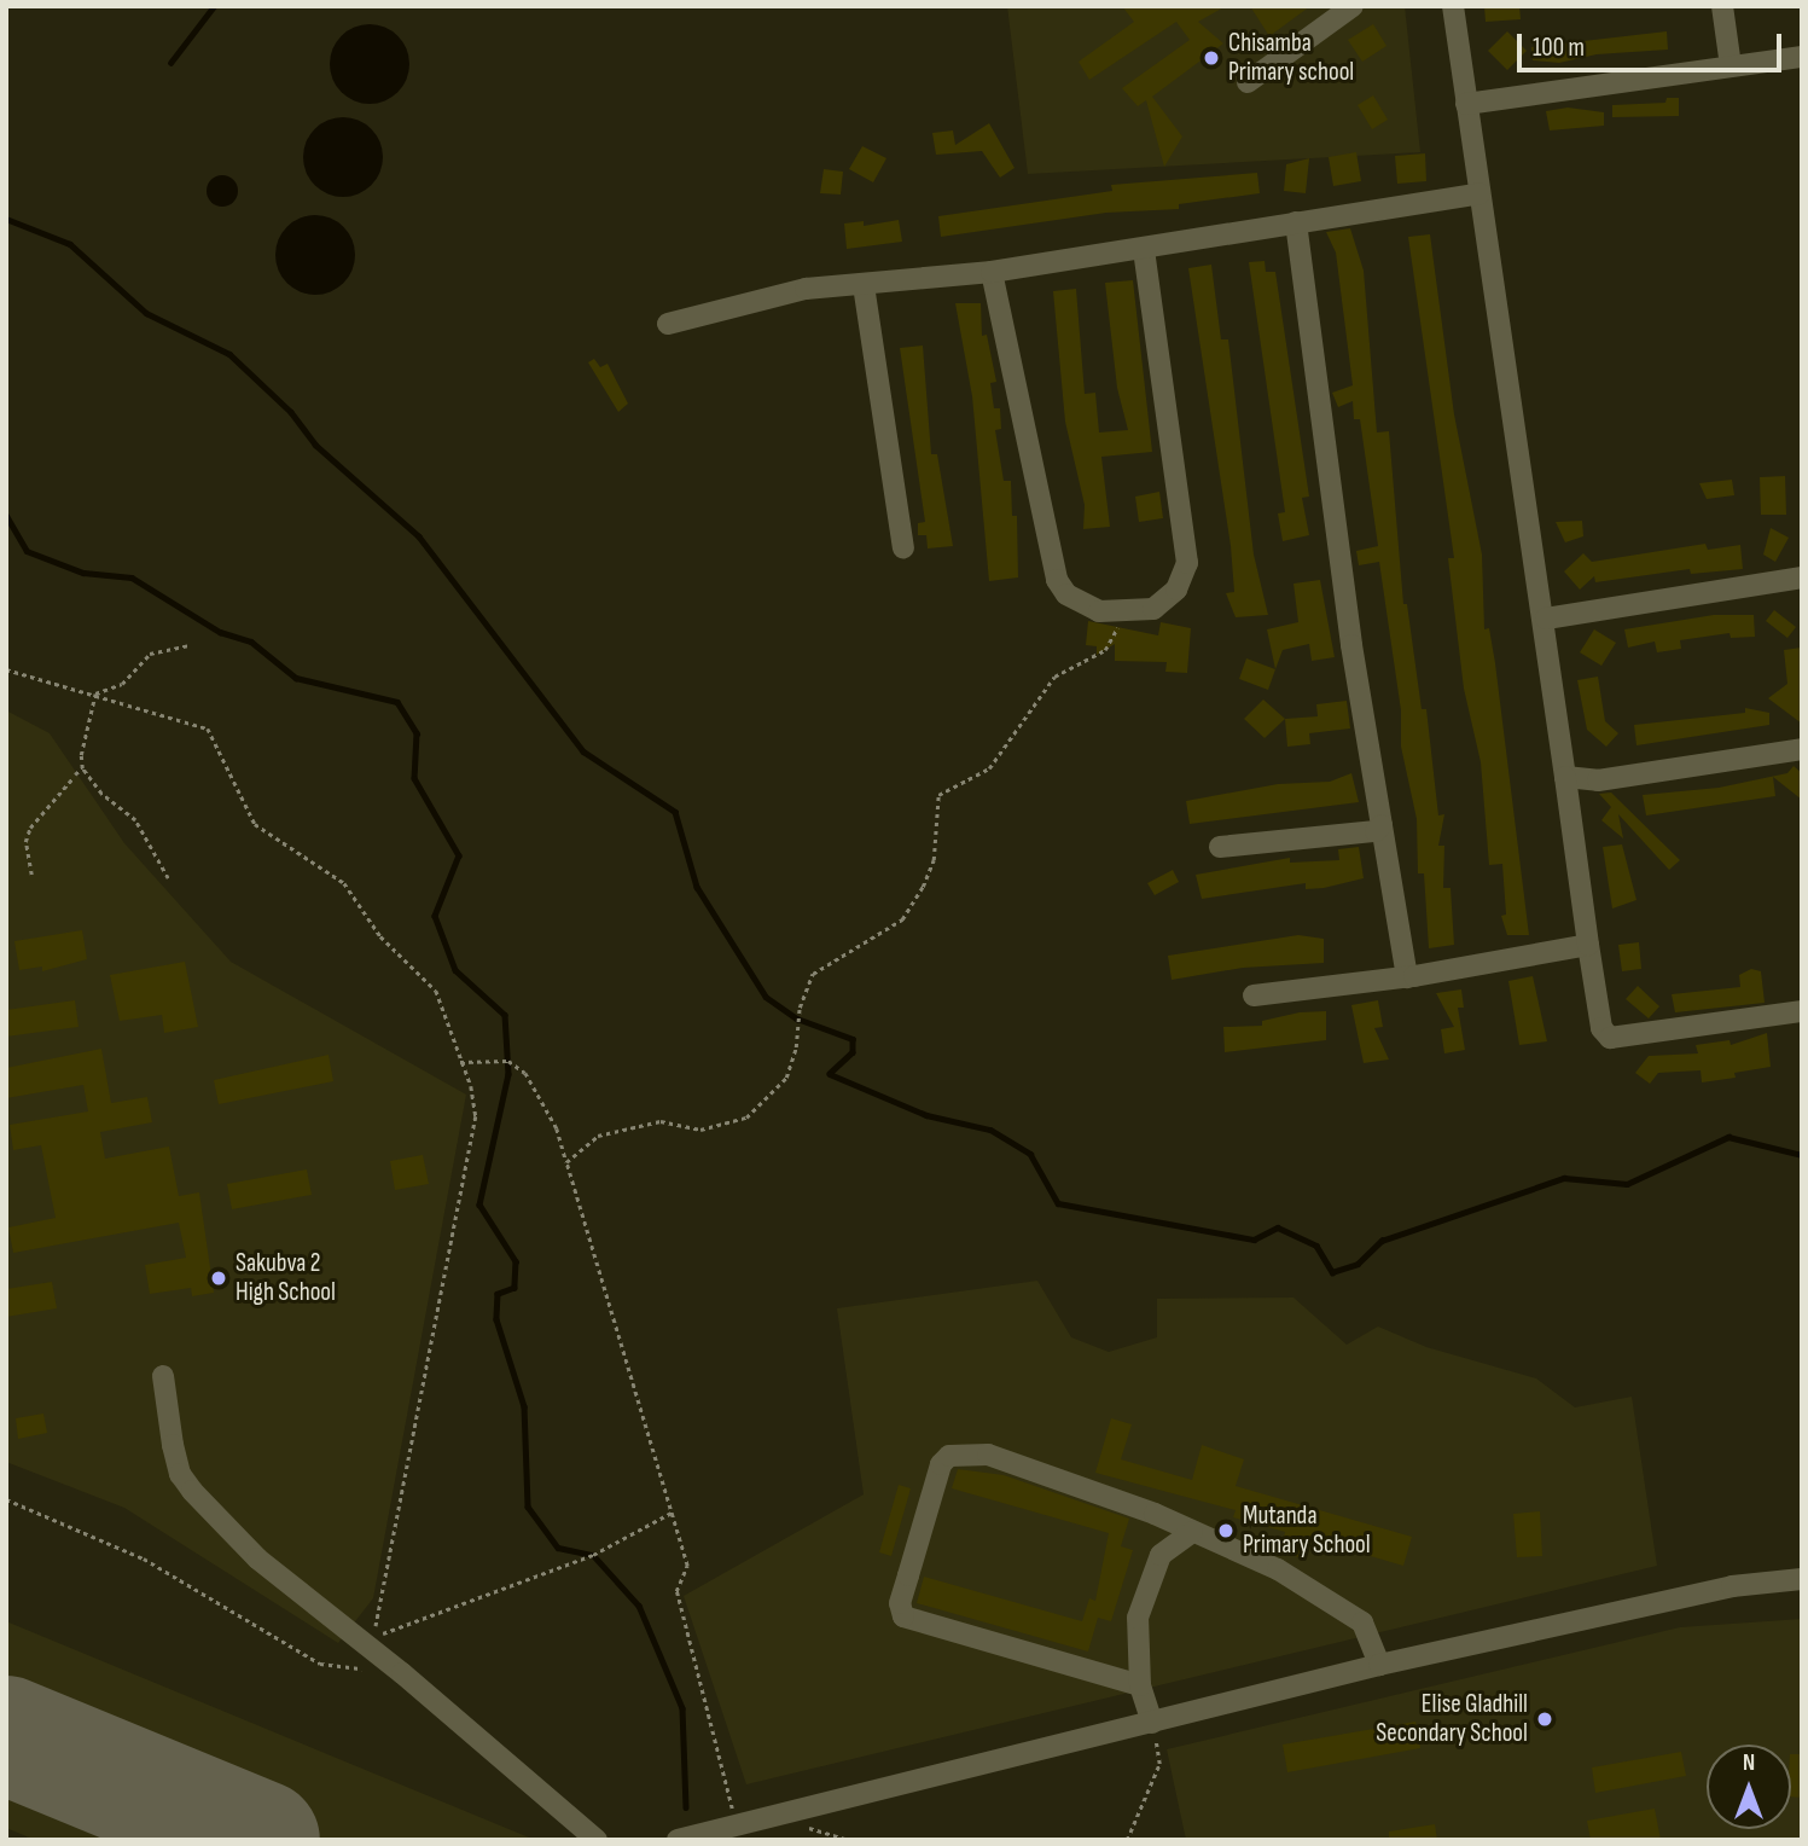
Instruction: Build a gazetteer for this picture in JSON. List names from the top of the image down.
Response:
{
  "places": [
    "Chisamba Primary school",
    "Sakubva 2 High School",
    "Mutanda Primary School",
    "Elise Gladhill Secondary School"
  ],
  "scale_bar": "100 m",
  "north": "top"
}
